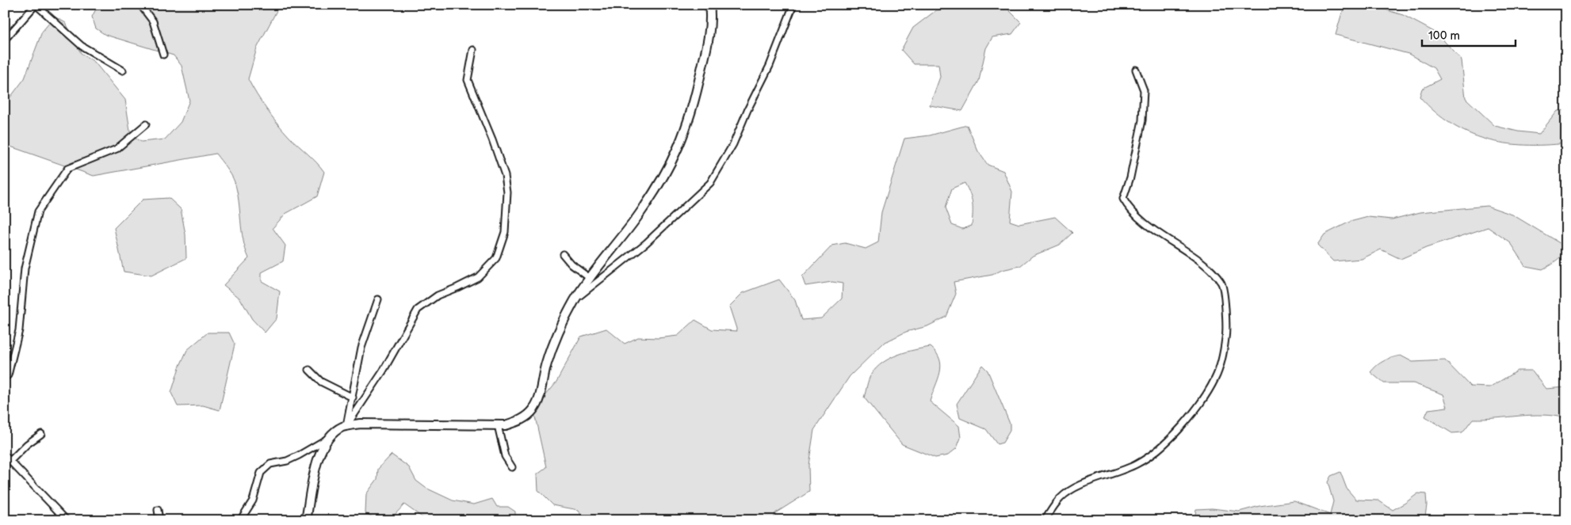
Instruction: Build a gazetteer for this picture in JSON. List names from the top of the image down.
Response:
{
  "scale_bar": "100 m"
}
